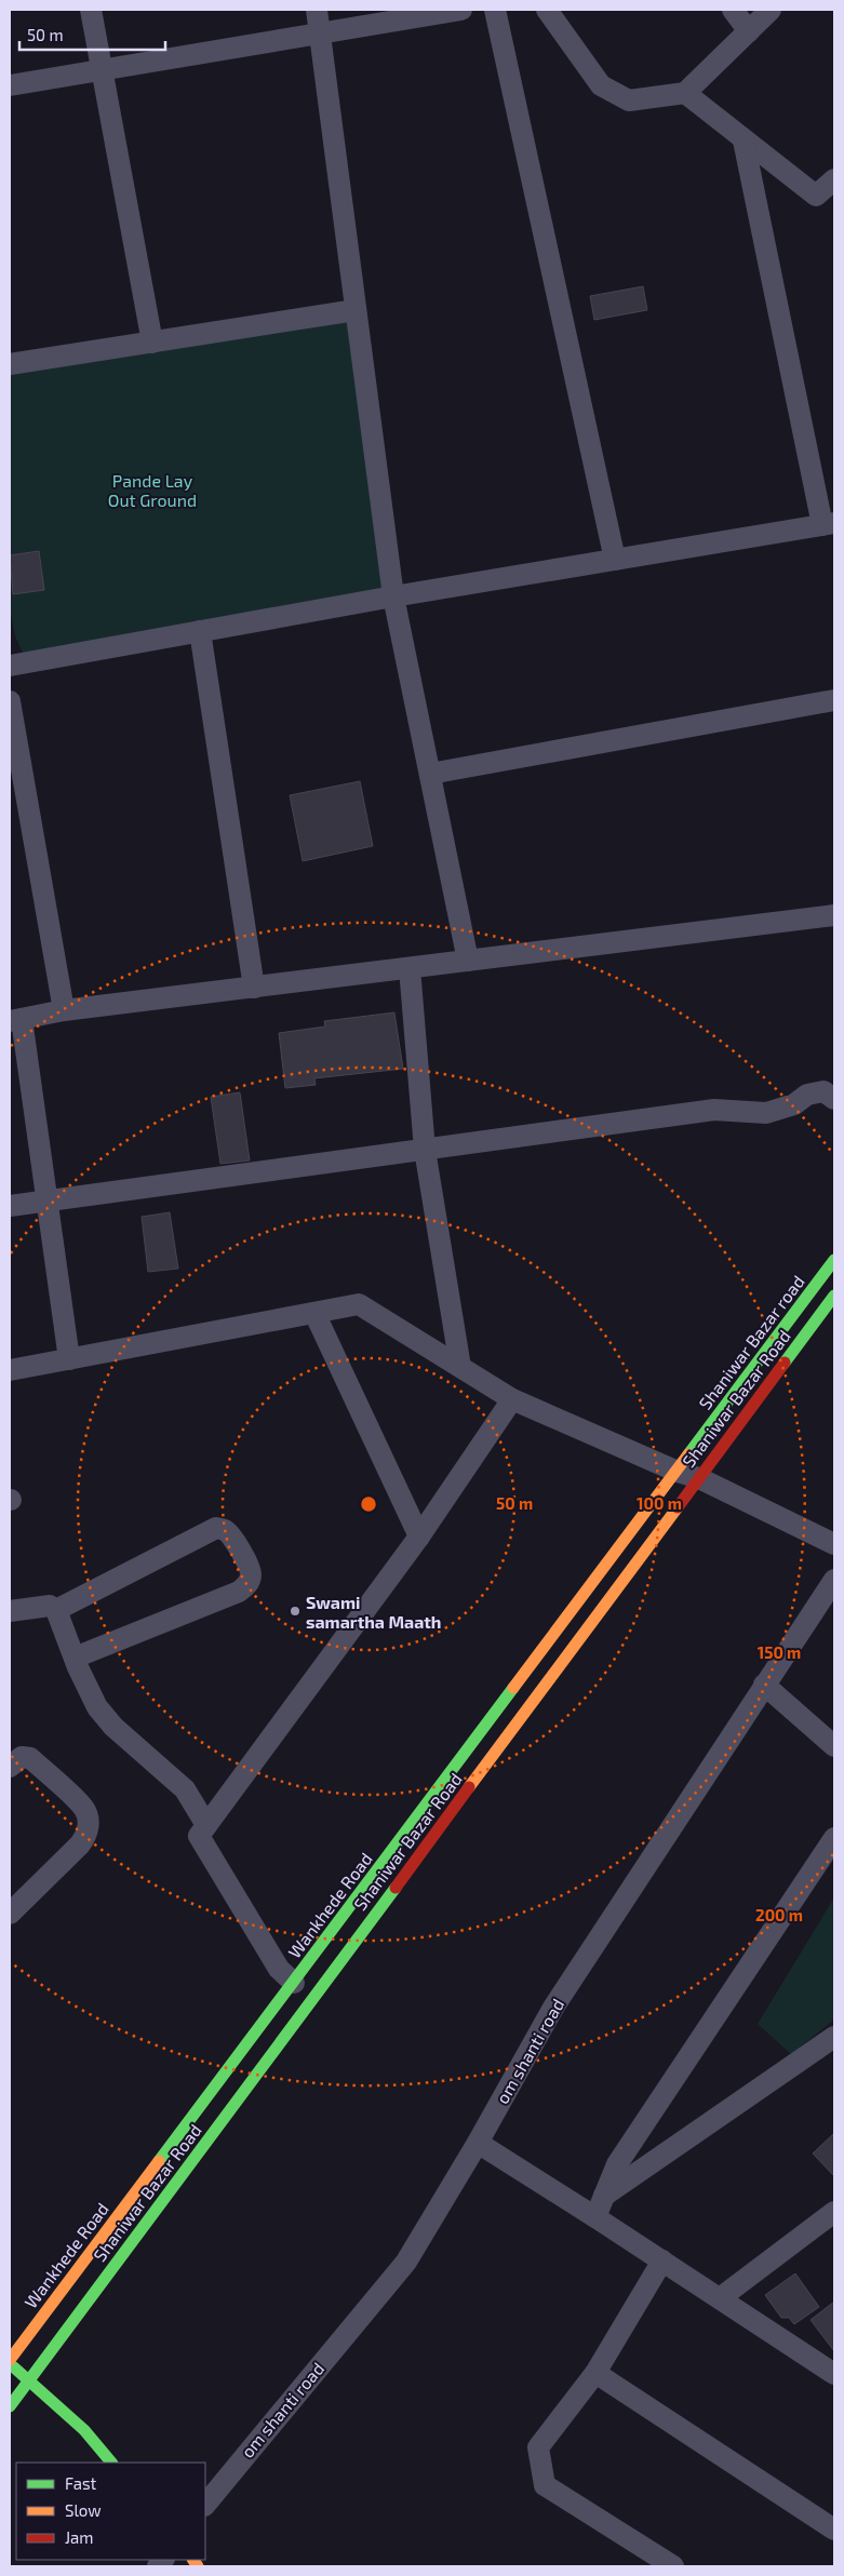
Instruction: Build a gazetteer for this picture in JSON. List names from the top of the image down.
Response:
{
  "streets": {
    "main road": ["Shaniwar Bazar road", "Shaniwar Bazar Road", "Wankhede Road"],
    "street": ["om shanti road"]
  },
  "crossings": [
    ["Shaniwar Bazar road", "Wankhede Road"]
  ],
  "parks": ["Pande Lay Out Ground"],
  "places": ["Swami samartha Maath"],
  "legend": ["Fast", "Slow", "Jam"],
  "scale_bar": "50 m",
  "rings": [
    "50 m",
    "100 m",
    "150 m",
    "200 m"
  ]
}
